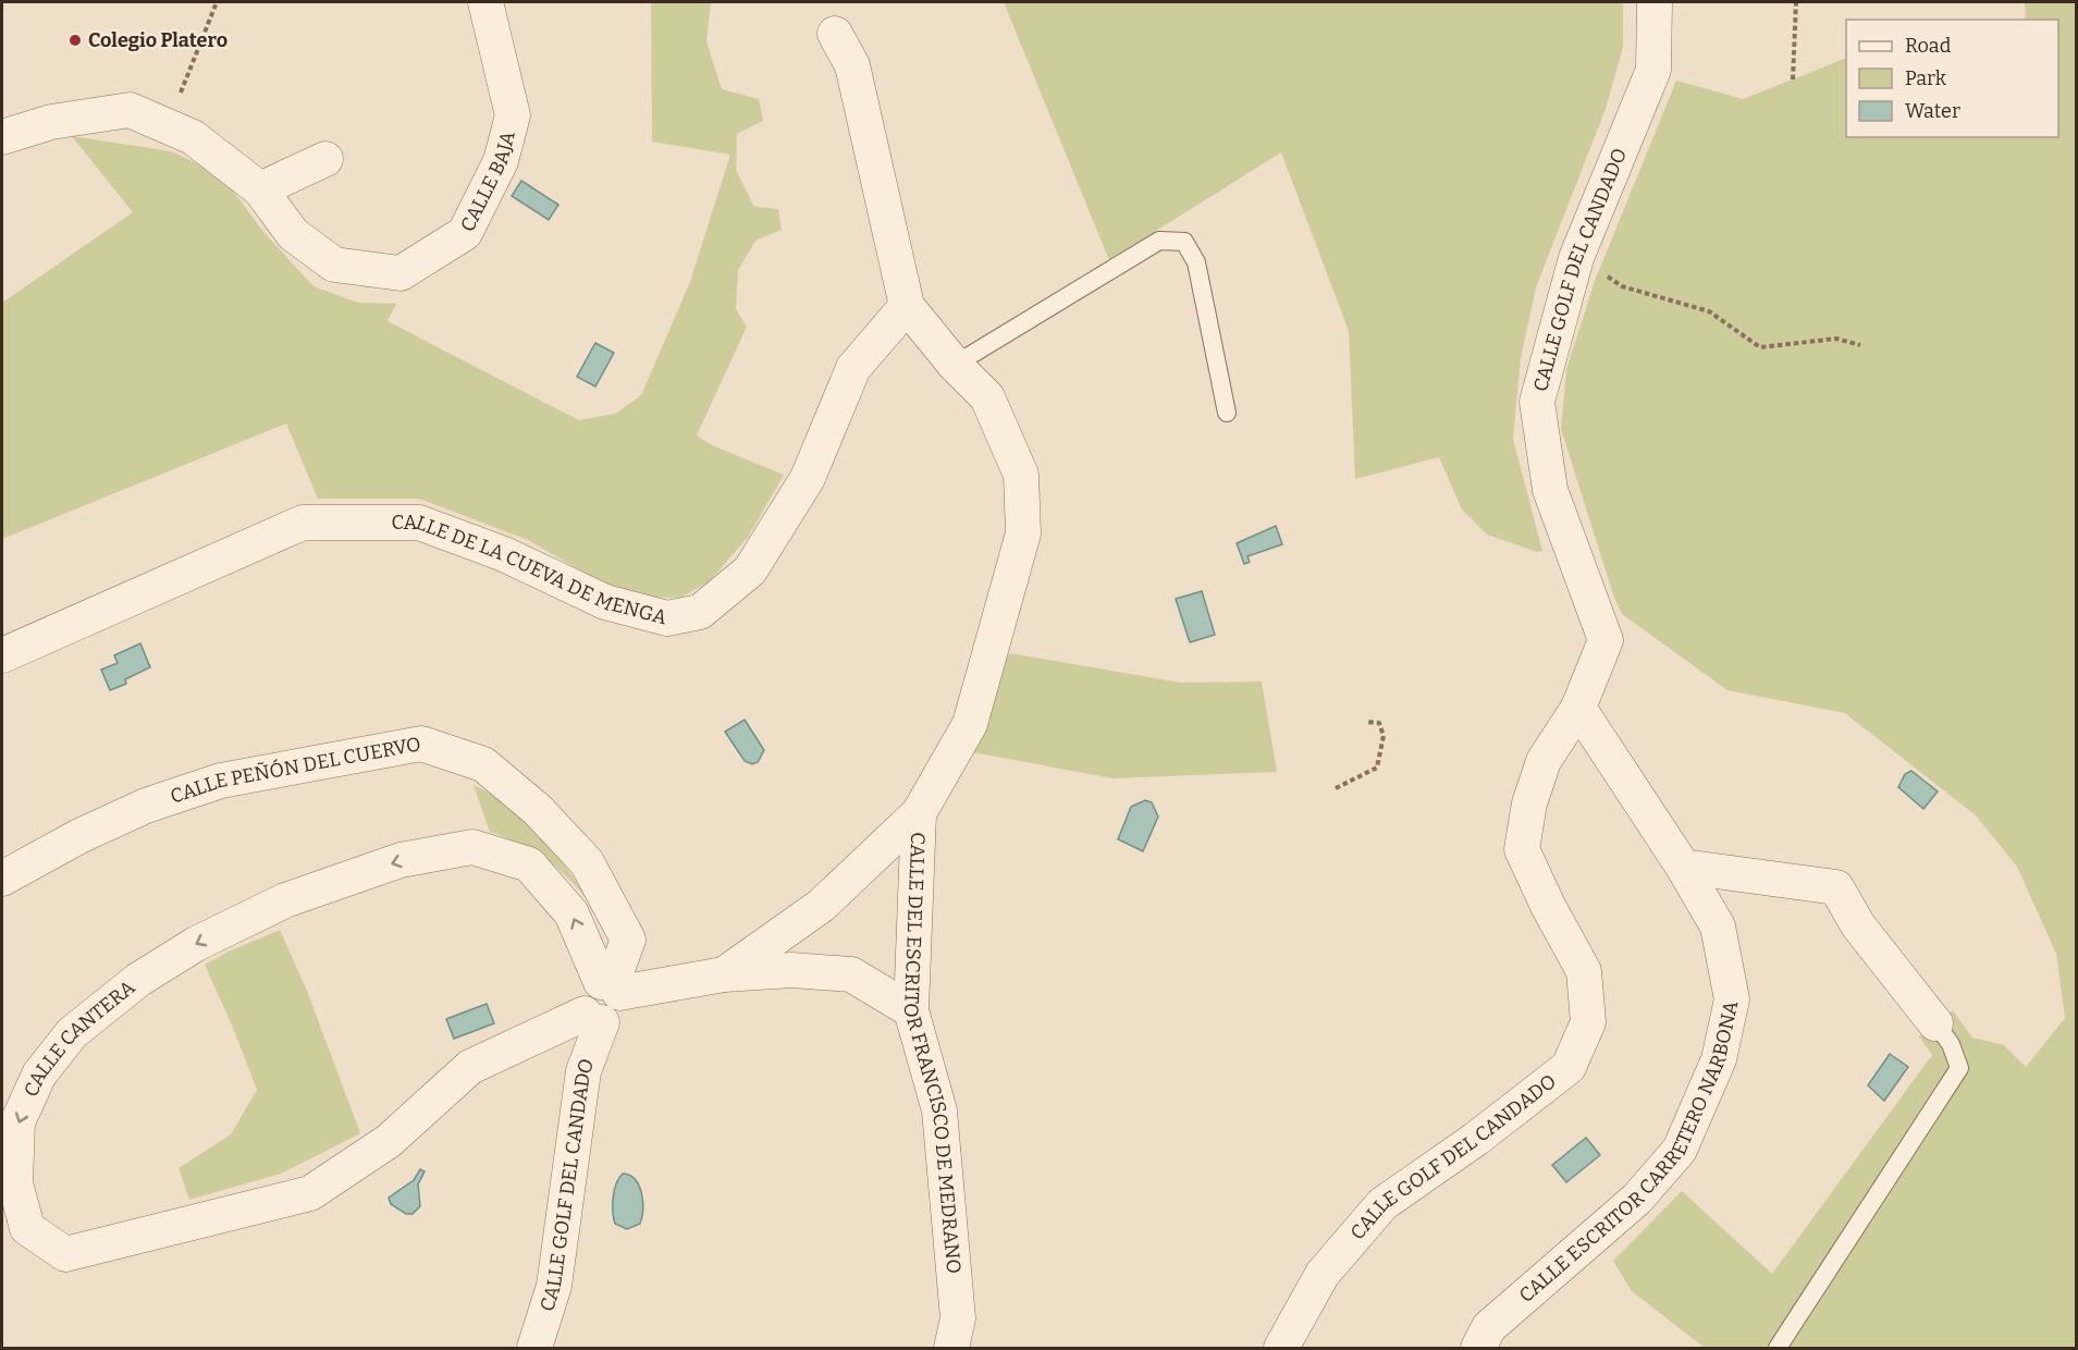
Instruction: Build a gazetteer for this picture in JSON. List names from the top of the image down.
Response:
{
  "streets": {
    "street": [
      "CALLE BAJA",
      "CALLE GOLF DEL CANDADO",
      "CALLE DE LA CUEVA DE MENGA",
      "CALLE PEÑÓN DEL CUERVO",
      "CALLE CANTERA",
      "CALLE DEL ESCRITOR FRANCISCO DE MEDRANO",
      "CALLE ESCRITOR CARRETERO NARBONA"
    ]
  },
  "crossings": [
    ["CALLE GOLF DEL CANDADO", "CALLE CANTERA"],
    ["CALLE GOLF DEL CANDADO", "CALLE ESCRITOR CARRETERO NARBONA"],
    ["CALLE DE LA CUEVA DE MENGA", "CALLE DEL ESCRITOR FRANCISCO DE MEDRANO"],
    ["CALLE PEÑÓN DEL CUERVO", "CALLE CANTERA"]
  ],
  "places": ["Colegio Platero"],
  "legend": ["Road", "Park", "Water"]
}
